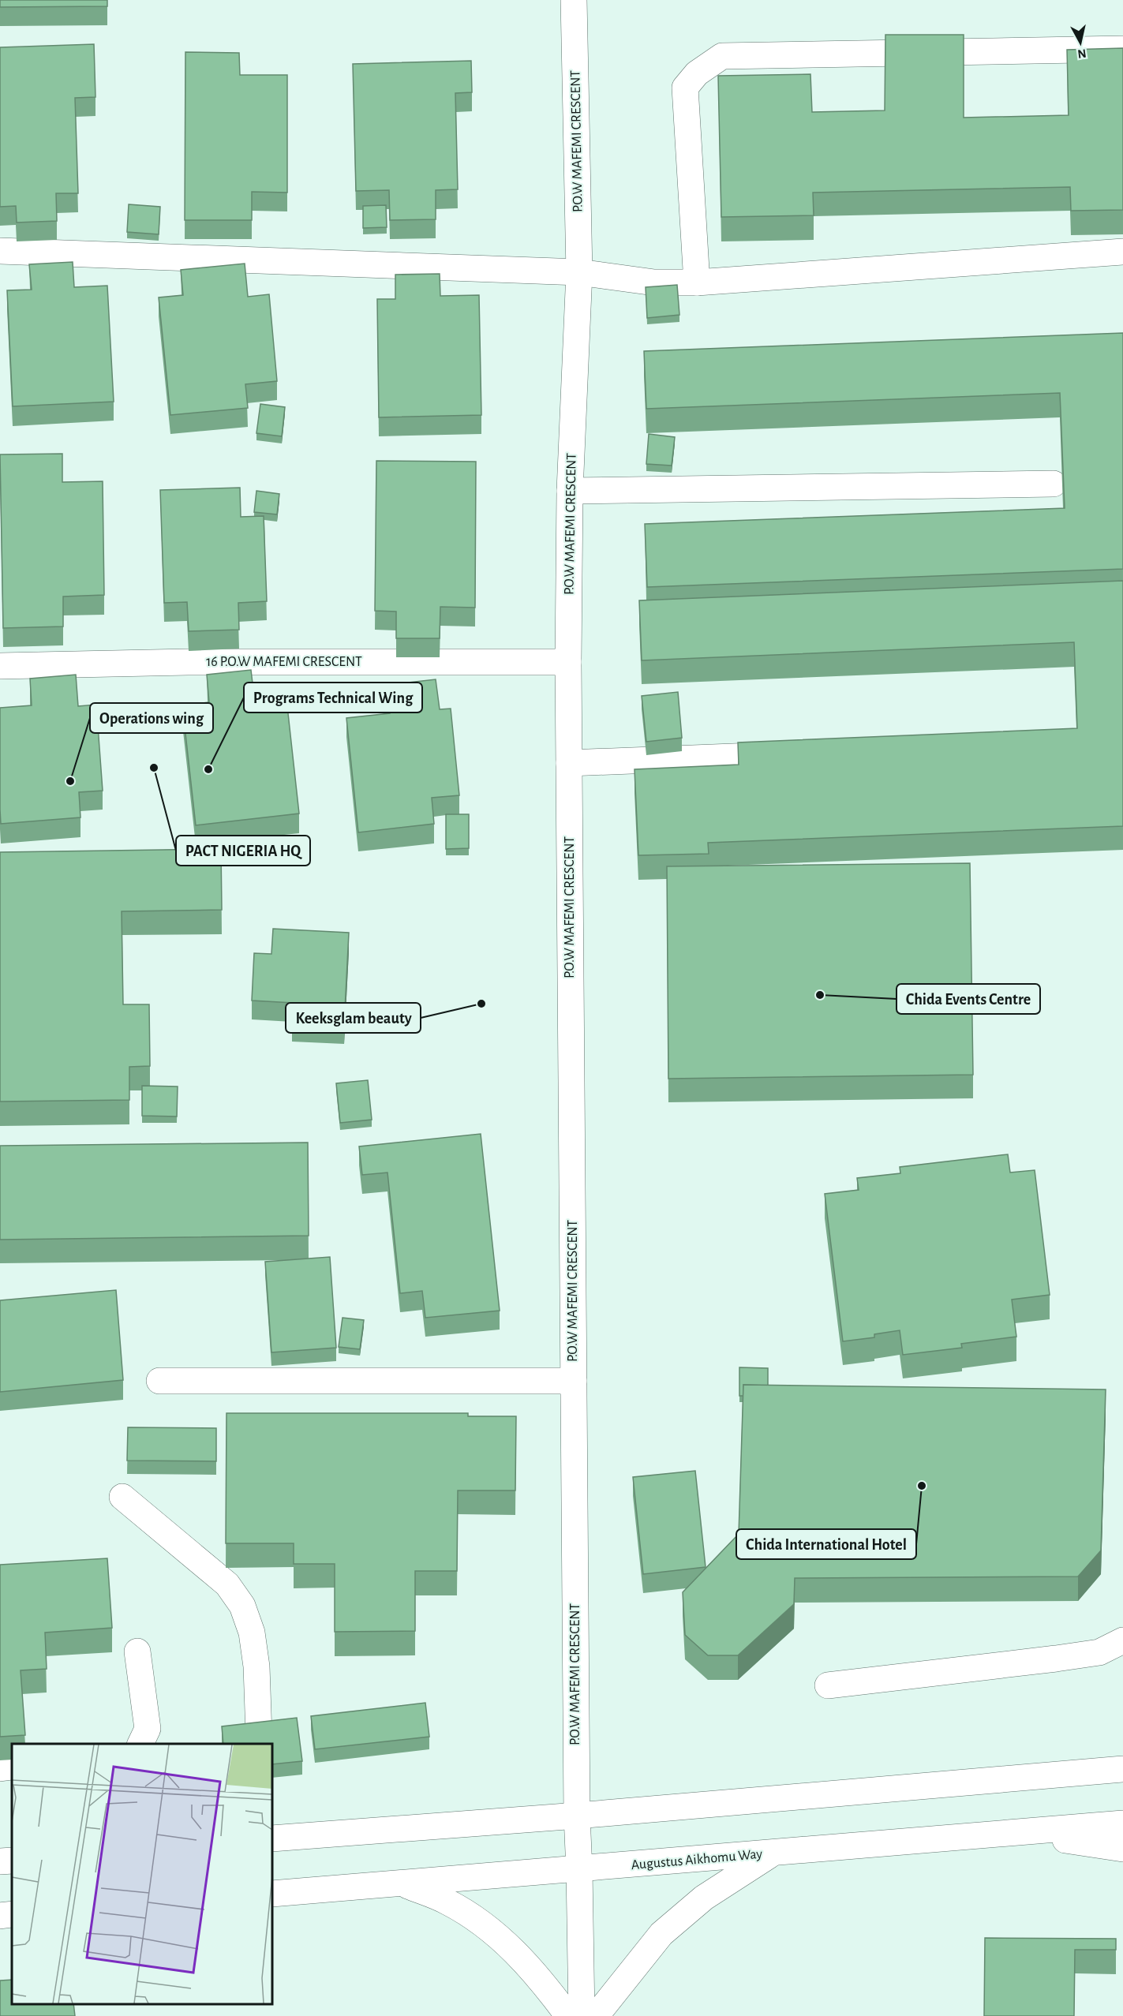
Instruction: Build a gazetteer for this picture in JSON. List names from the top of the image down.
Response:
{
  "streets": {
    "street": ["P.O.W MAFEMI CRESCENT", "16 P.O.W MAFEMI CRESCENT", "Augustus Aikhomu Way"]
  },
  "crossings": [
    ["P.O.W MAFEMI CRESCENT", "16 P.O.W MAFEMI CRESCENT"],
    ["P.O.W MAFEMI CRESCENT", "Augustus Aikhomu Way"]
  ],
  "places": [
    "PACT NIGERIA HQ",
    "Programs Technical Wing",
    "Operations wing",
    "Chida Events Centre",
    "Keeksglam beauty",
    "Chida International Hotel"
  ],
  "north": "bottom"
}
